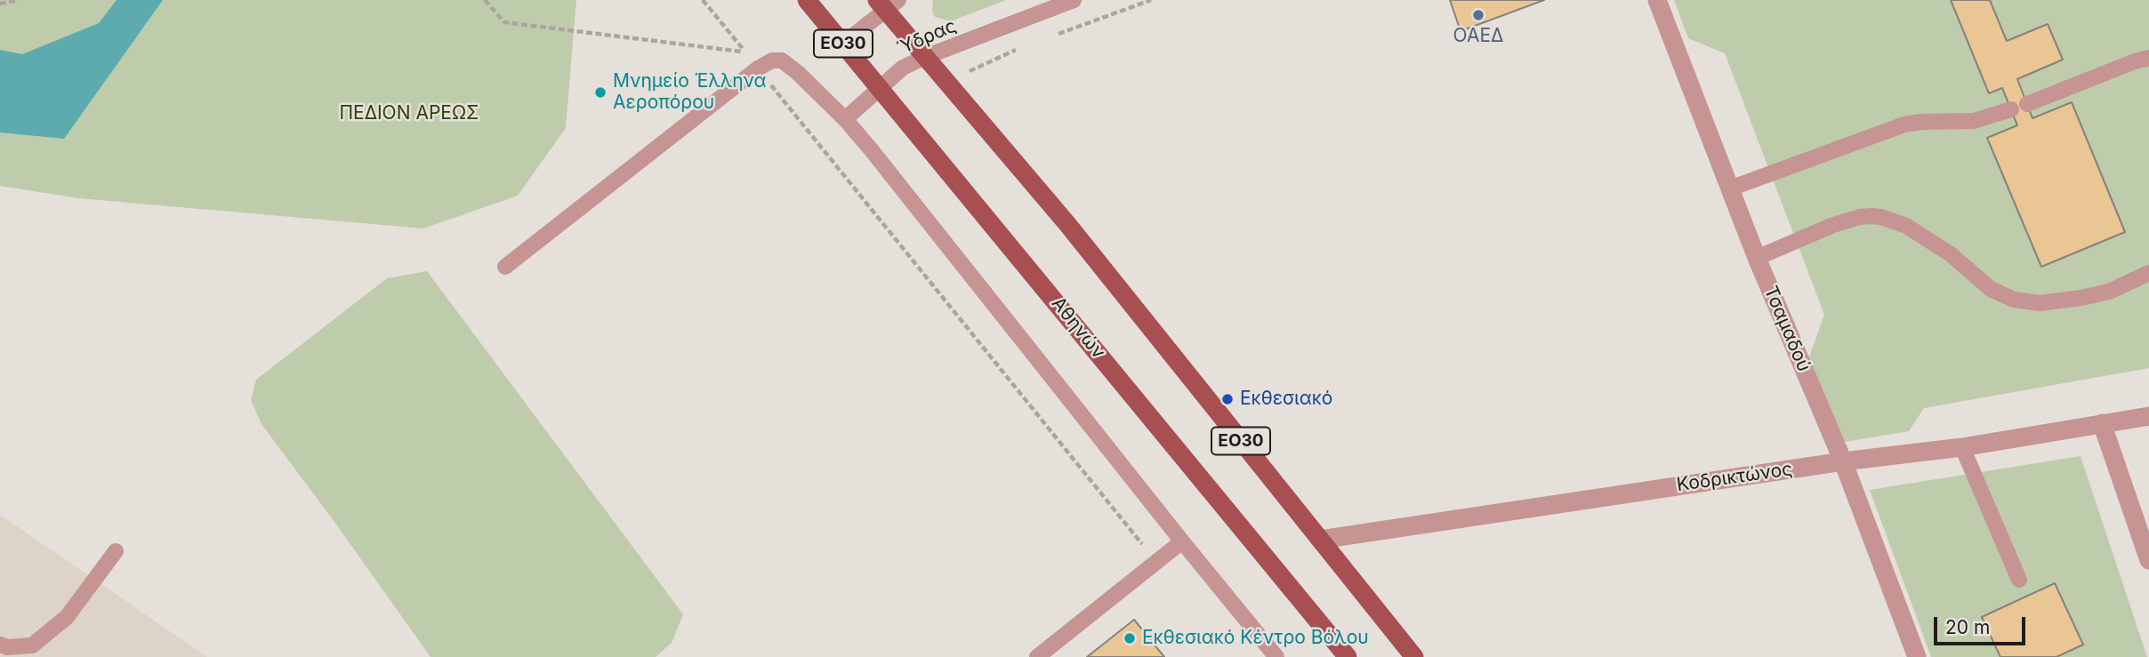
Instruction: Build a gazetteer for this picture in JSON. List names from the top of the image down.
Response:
{
  "streets": {
    "main road": ["ΕΟ30", "Αθηνών"],
    "street": ["Τσαμαδού", "Κοδρικτώνος"],
    "lane": ["Ύδρας"]
  },
  "crossings": [
    ["Ύδρας", "ΕΟ30"],
    ["Ύδρας", "Αθηνών"],
    ["ΕΟ30", "Κοδρικτώνος"],
    ["Τσαμαδού", "Κοδρικτώνος"]
  ],
  "parks": ["ΠΕΔΙΟΝ ΑΡΕΩΣ"],
  "places": [
    "ΟΑΕΔ",
    "Μνημείο Έλληνα Αεροπόρου",
    "Εκθεσιακό",
    "Εκθεσιακό Κέντρο Βόλου"
  ],
  "scale_bar": "20 m"
}
